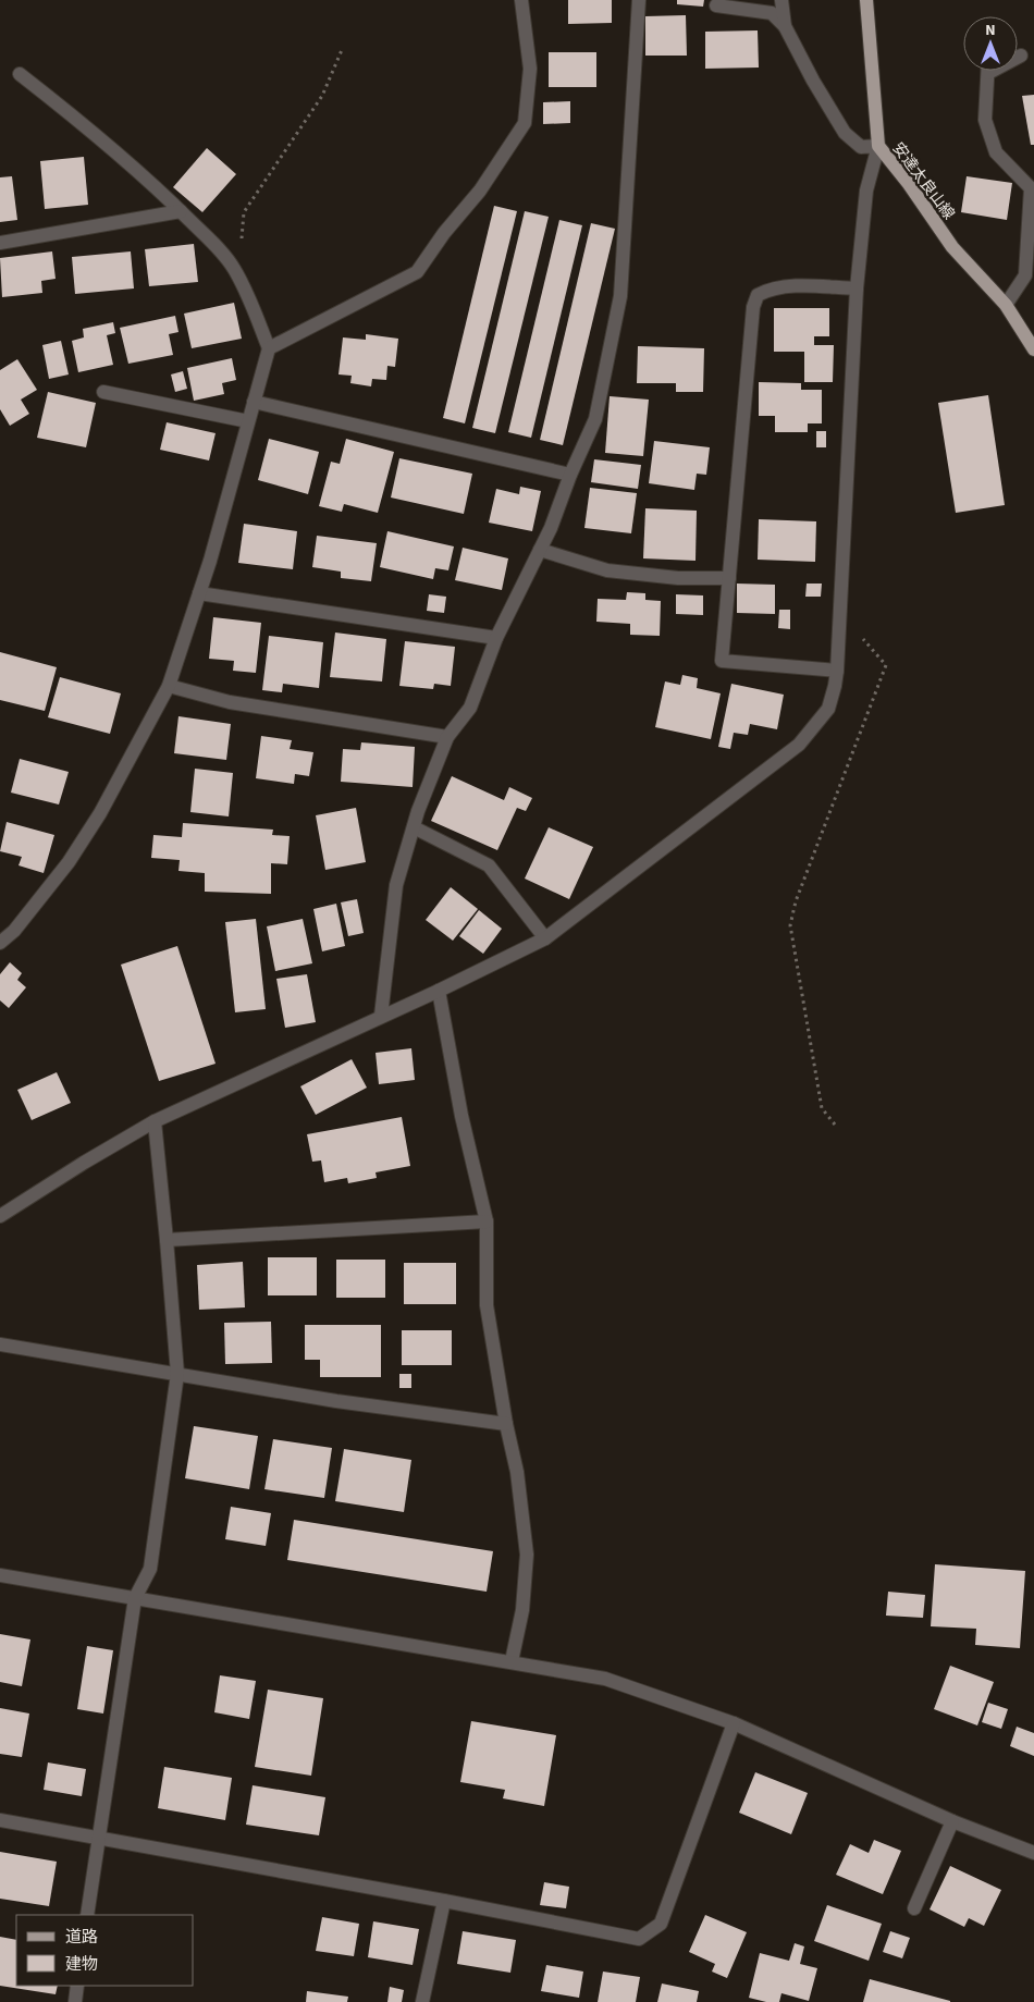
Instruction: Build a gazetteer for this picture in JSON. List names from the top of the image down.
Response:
{
  "streets": {
    "main road": ["安達太良山線"]
  },
  "legend": ["道路", "建物"],
  "north": "top"
}
